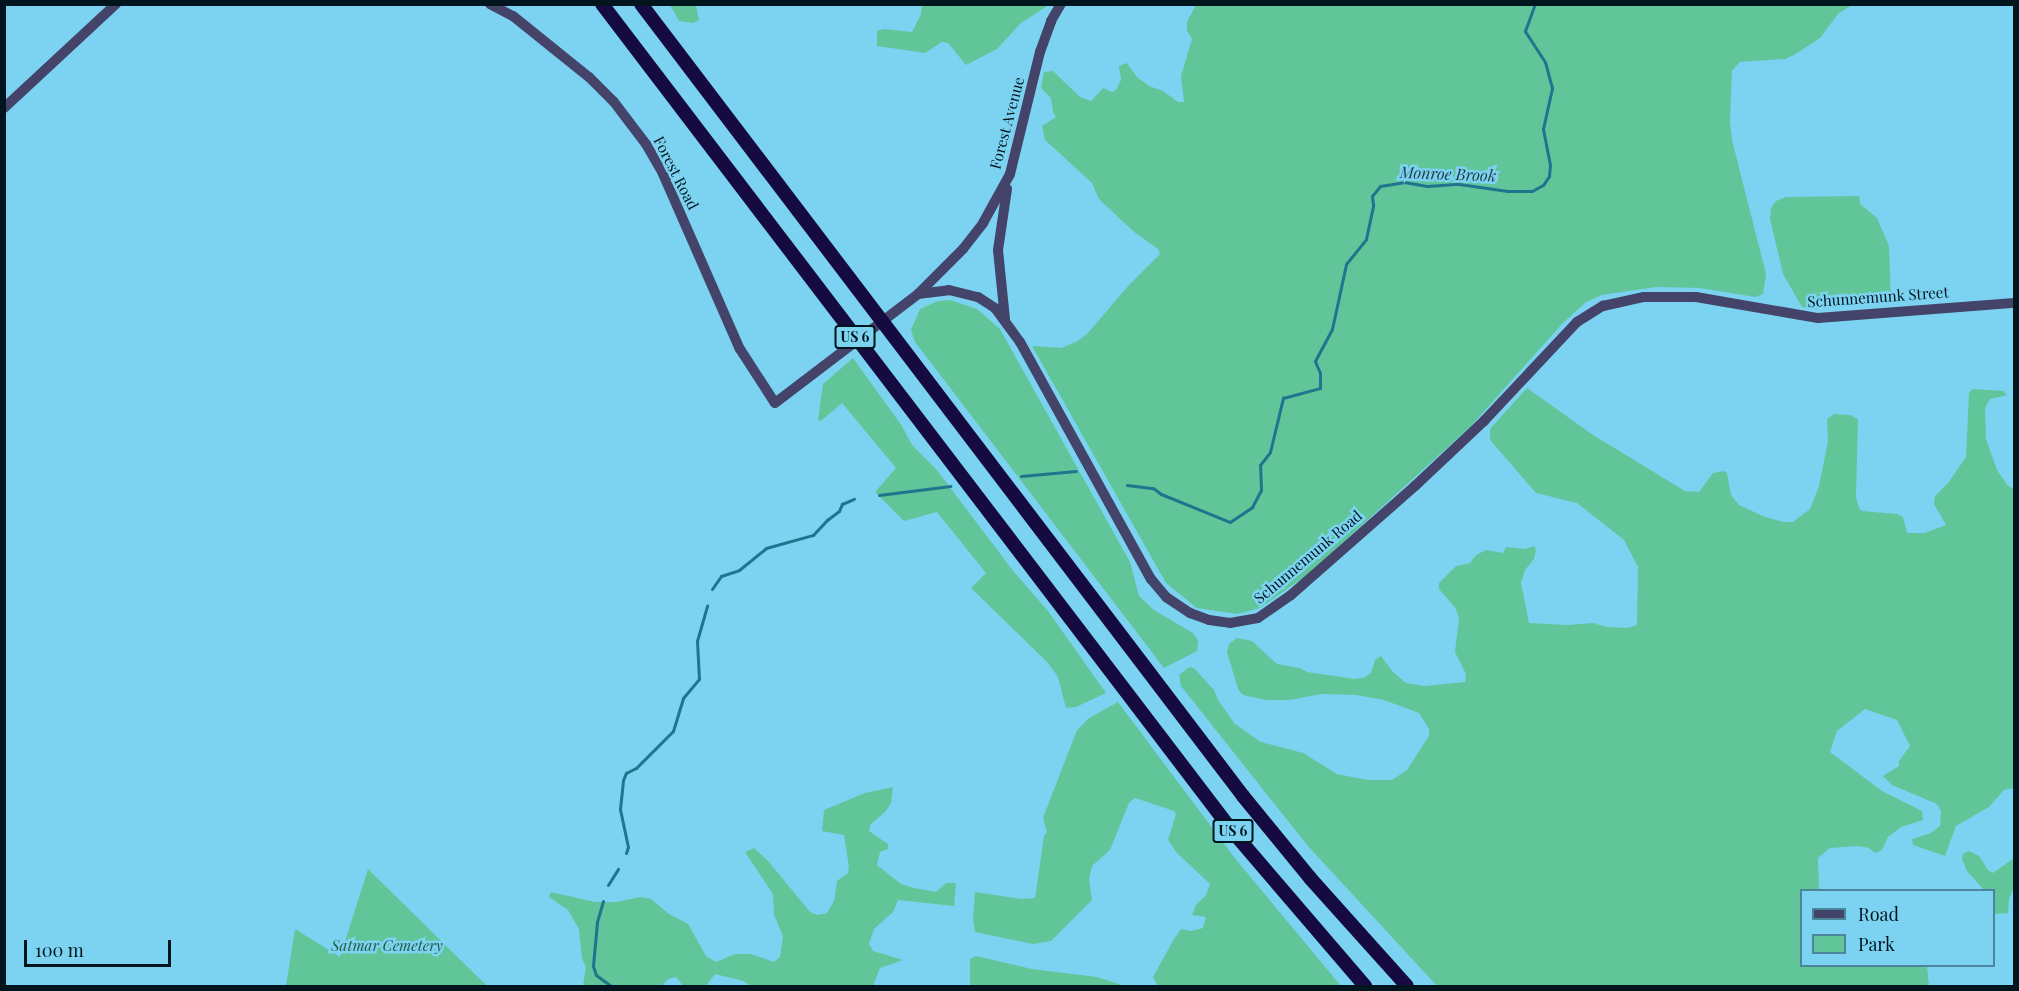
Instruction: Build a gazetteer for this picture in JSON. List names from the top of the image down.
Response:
{
  "streets": {
    "highway": ["US 6"],
    "street": [
      "Forest Avenue",
      "Forest Road",
      "Schunnemunk Street",
      "Schunnemunk Road"
    ]
  },
  "crossings": [
    ["Forest Avenue", "Forest Road"],
    ["Forest Avenue", "Schunnemunk Road"],
    ["Schunnemunk Street", "Schunnemunk Road"]
  ],
  "water": ["Monroe Brook"],
  "parks": ["Satmar Cemetery"],
  "legend": ["Road", "Park"],
  "scale_bar": "100 m"
}
